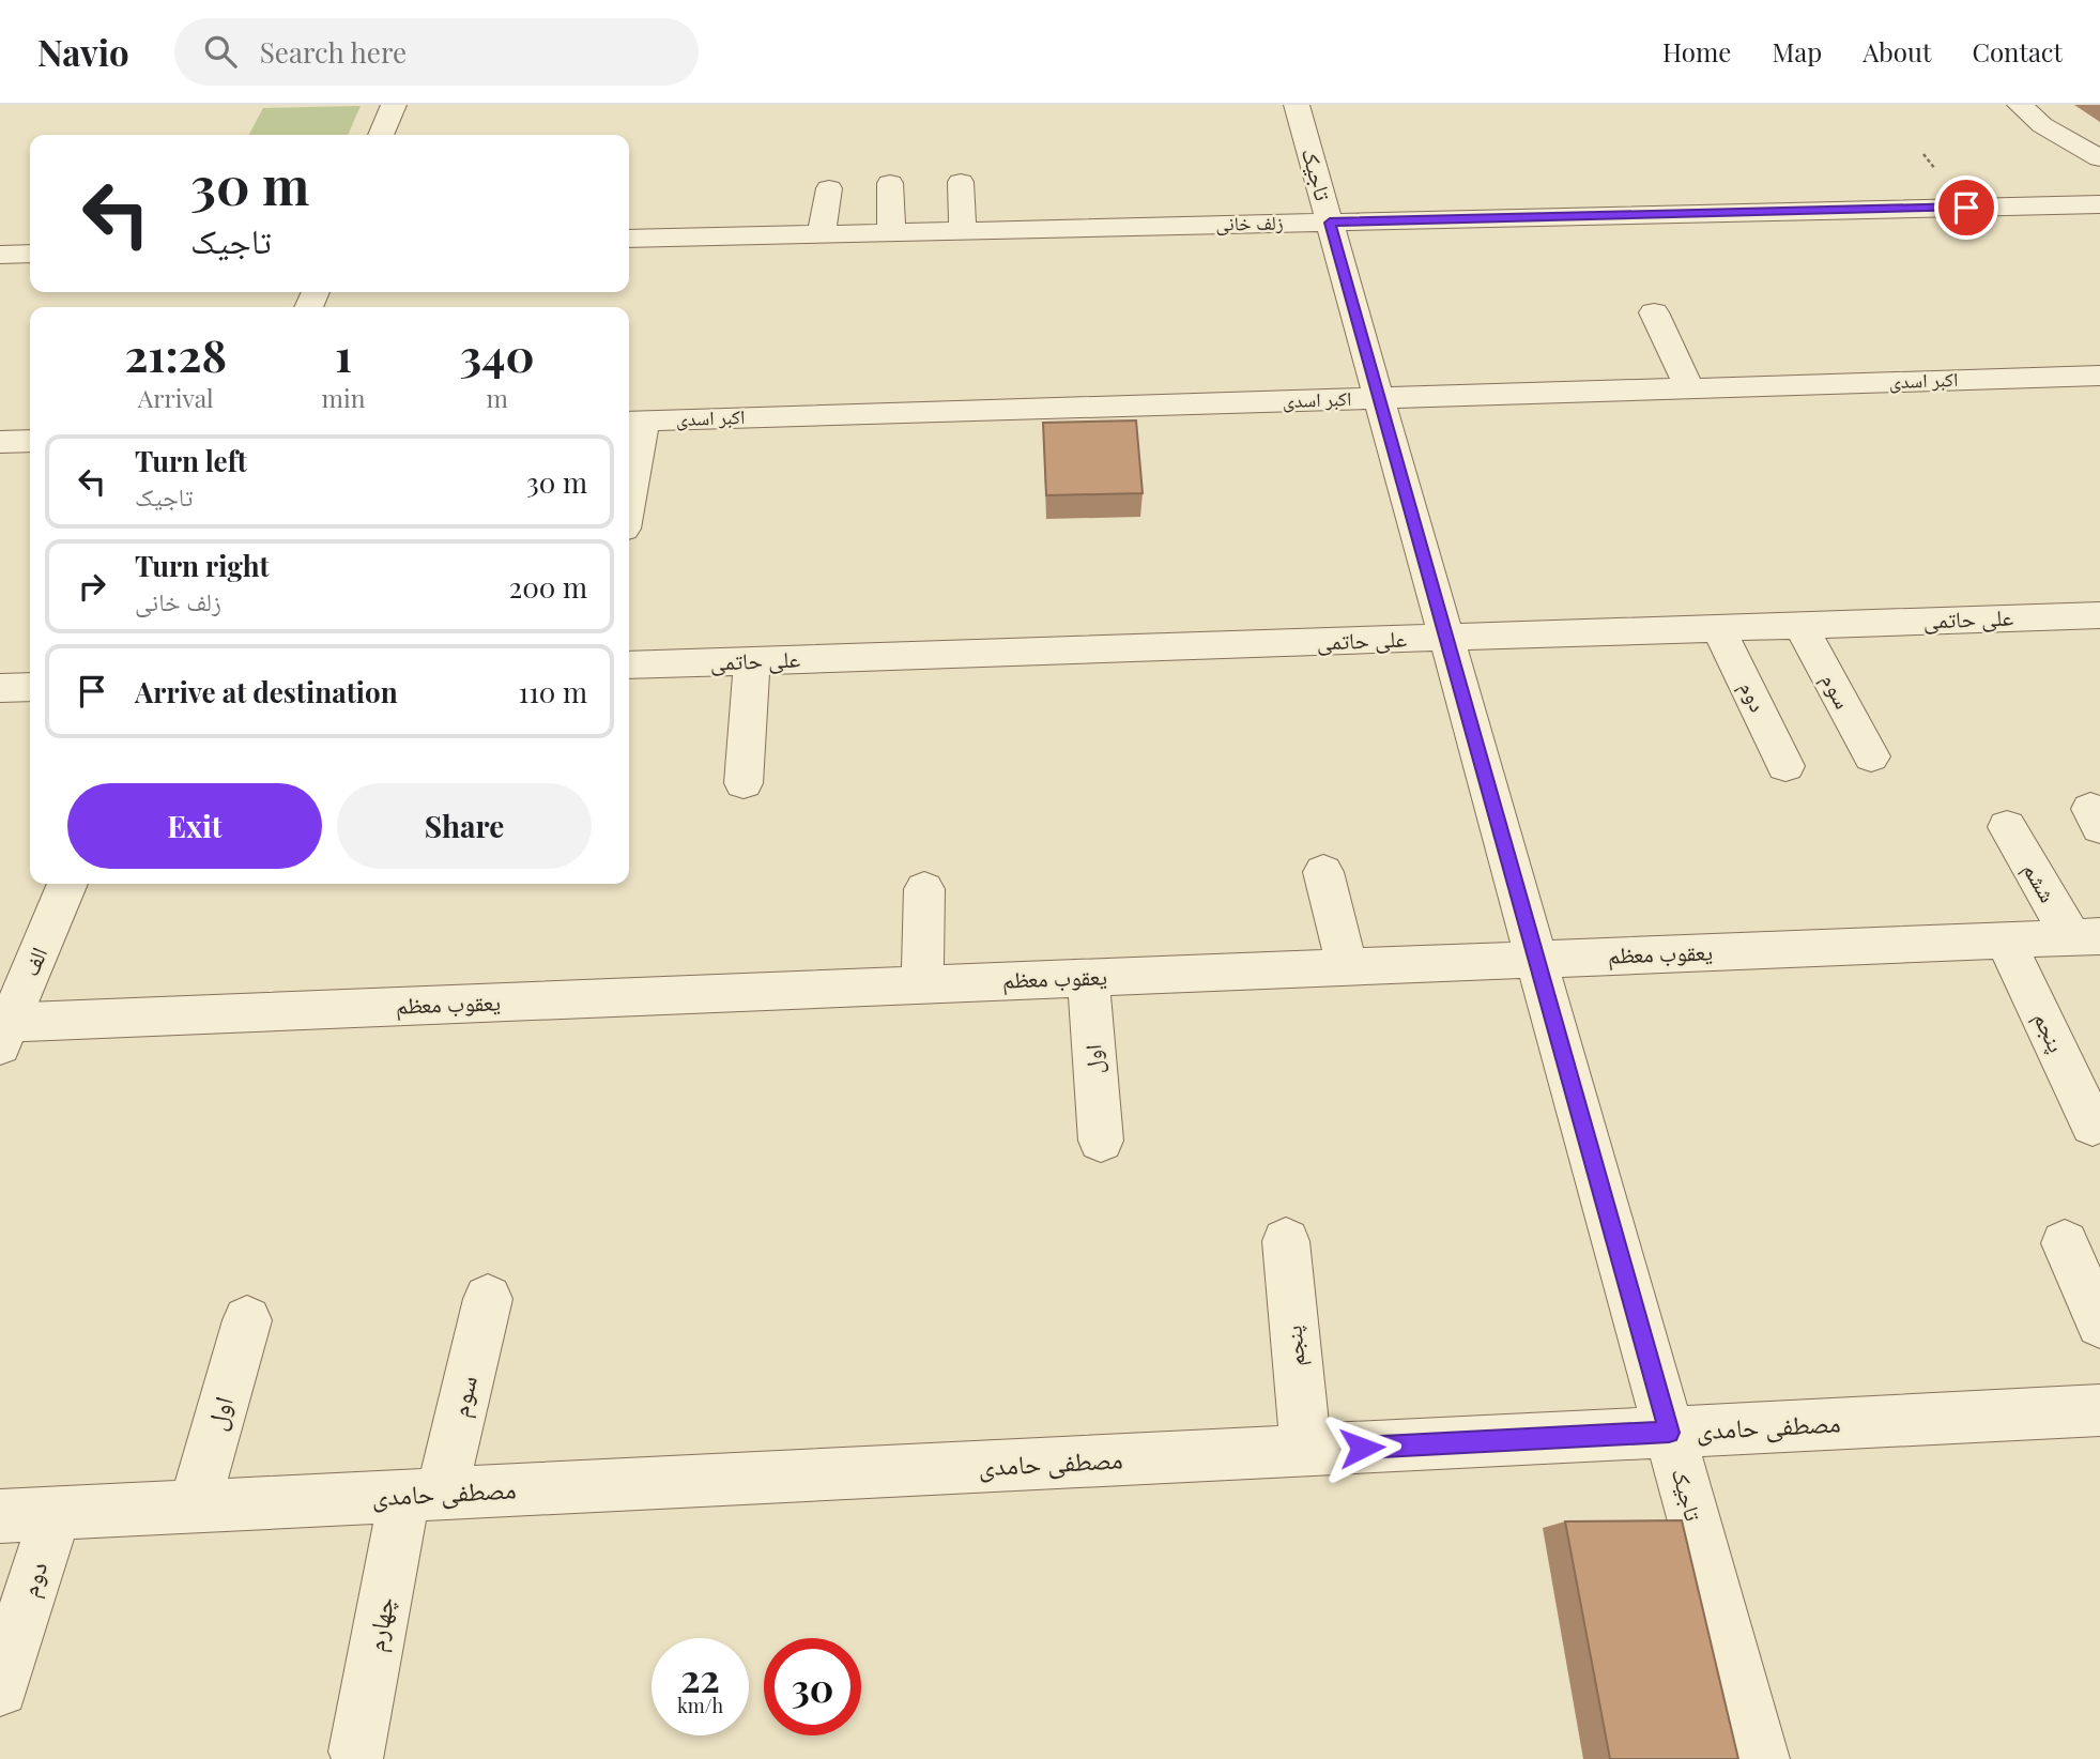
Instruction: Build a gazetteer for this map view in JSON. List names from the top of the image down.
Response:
{
  "streets": {
    "street": [
      "تاجیک",
      "زلف خانی",
      "اکبر اسدی",
      "علی حاتمی",
      "سوم",
      "دوم",
      "ششم",
      "یعقوب معظم",
      "الف",
      "پنجم",
      "اول",
      "مصطفی حامدی",
      "چهارم"
    ]
  },
  "crossings": [
    ["تاجیک", "زلف خانی"],
    ["تاجیک", "اکبر اسدی"],
    ["تاجیک", "علی حاتمی"],
    ["تاجیک", "یعقوب معظم"],
    ["تاجیک", "مصطفی حامدی"],
    ["علی حاتمی", "سوم"],
    ["علی حاتمی", "دوم"],
    ["سوم", "مصطفی حامدی"],
    ["سوم", "چهارم"],
    ["دوم", "مصطفی حامدی"],
    ["ششم", "یعقوب معظم"],
    ["یعقوب معظم", "الف"],
    ["یعقوب معظم", "پنجم"],
    ["یعقوب معظم", "اول"],
    ["پنجم", "مصطفی حامدی"],
    ["اول", "مصطفی حامدی"],
    ["مصطفی حامدی", "چهارم"]
  ],
  "page": {
    "header": "Navio",
    "search": "Search here",
    "nav": [
      "Home",
      "Map",
      "About",
      "Contact"
    ],
    "turn": ["30 m", "تاجیک"],
    "eta": [
      "21:28",
      "Arrival",
      "1",
      "min",
      "340",
      "m"
    ],
    "list": [
      {
        "name": "Turn left",
        "note": "تاجیک",
        "value": "30 m"
      },
      {
        "name": "Turn right",
        "note": "زلف خانی",
        "value": "200 m"
      },
      {
        "name": "Arrive at destination",
        "value": "110 m"
      }
    ],
    "buttons": ["Exit", "Share"],
    "speed": "22 km/h",
    "limit": "30"
  }
}
